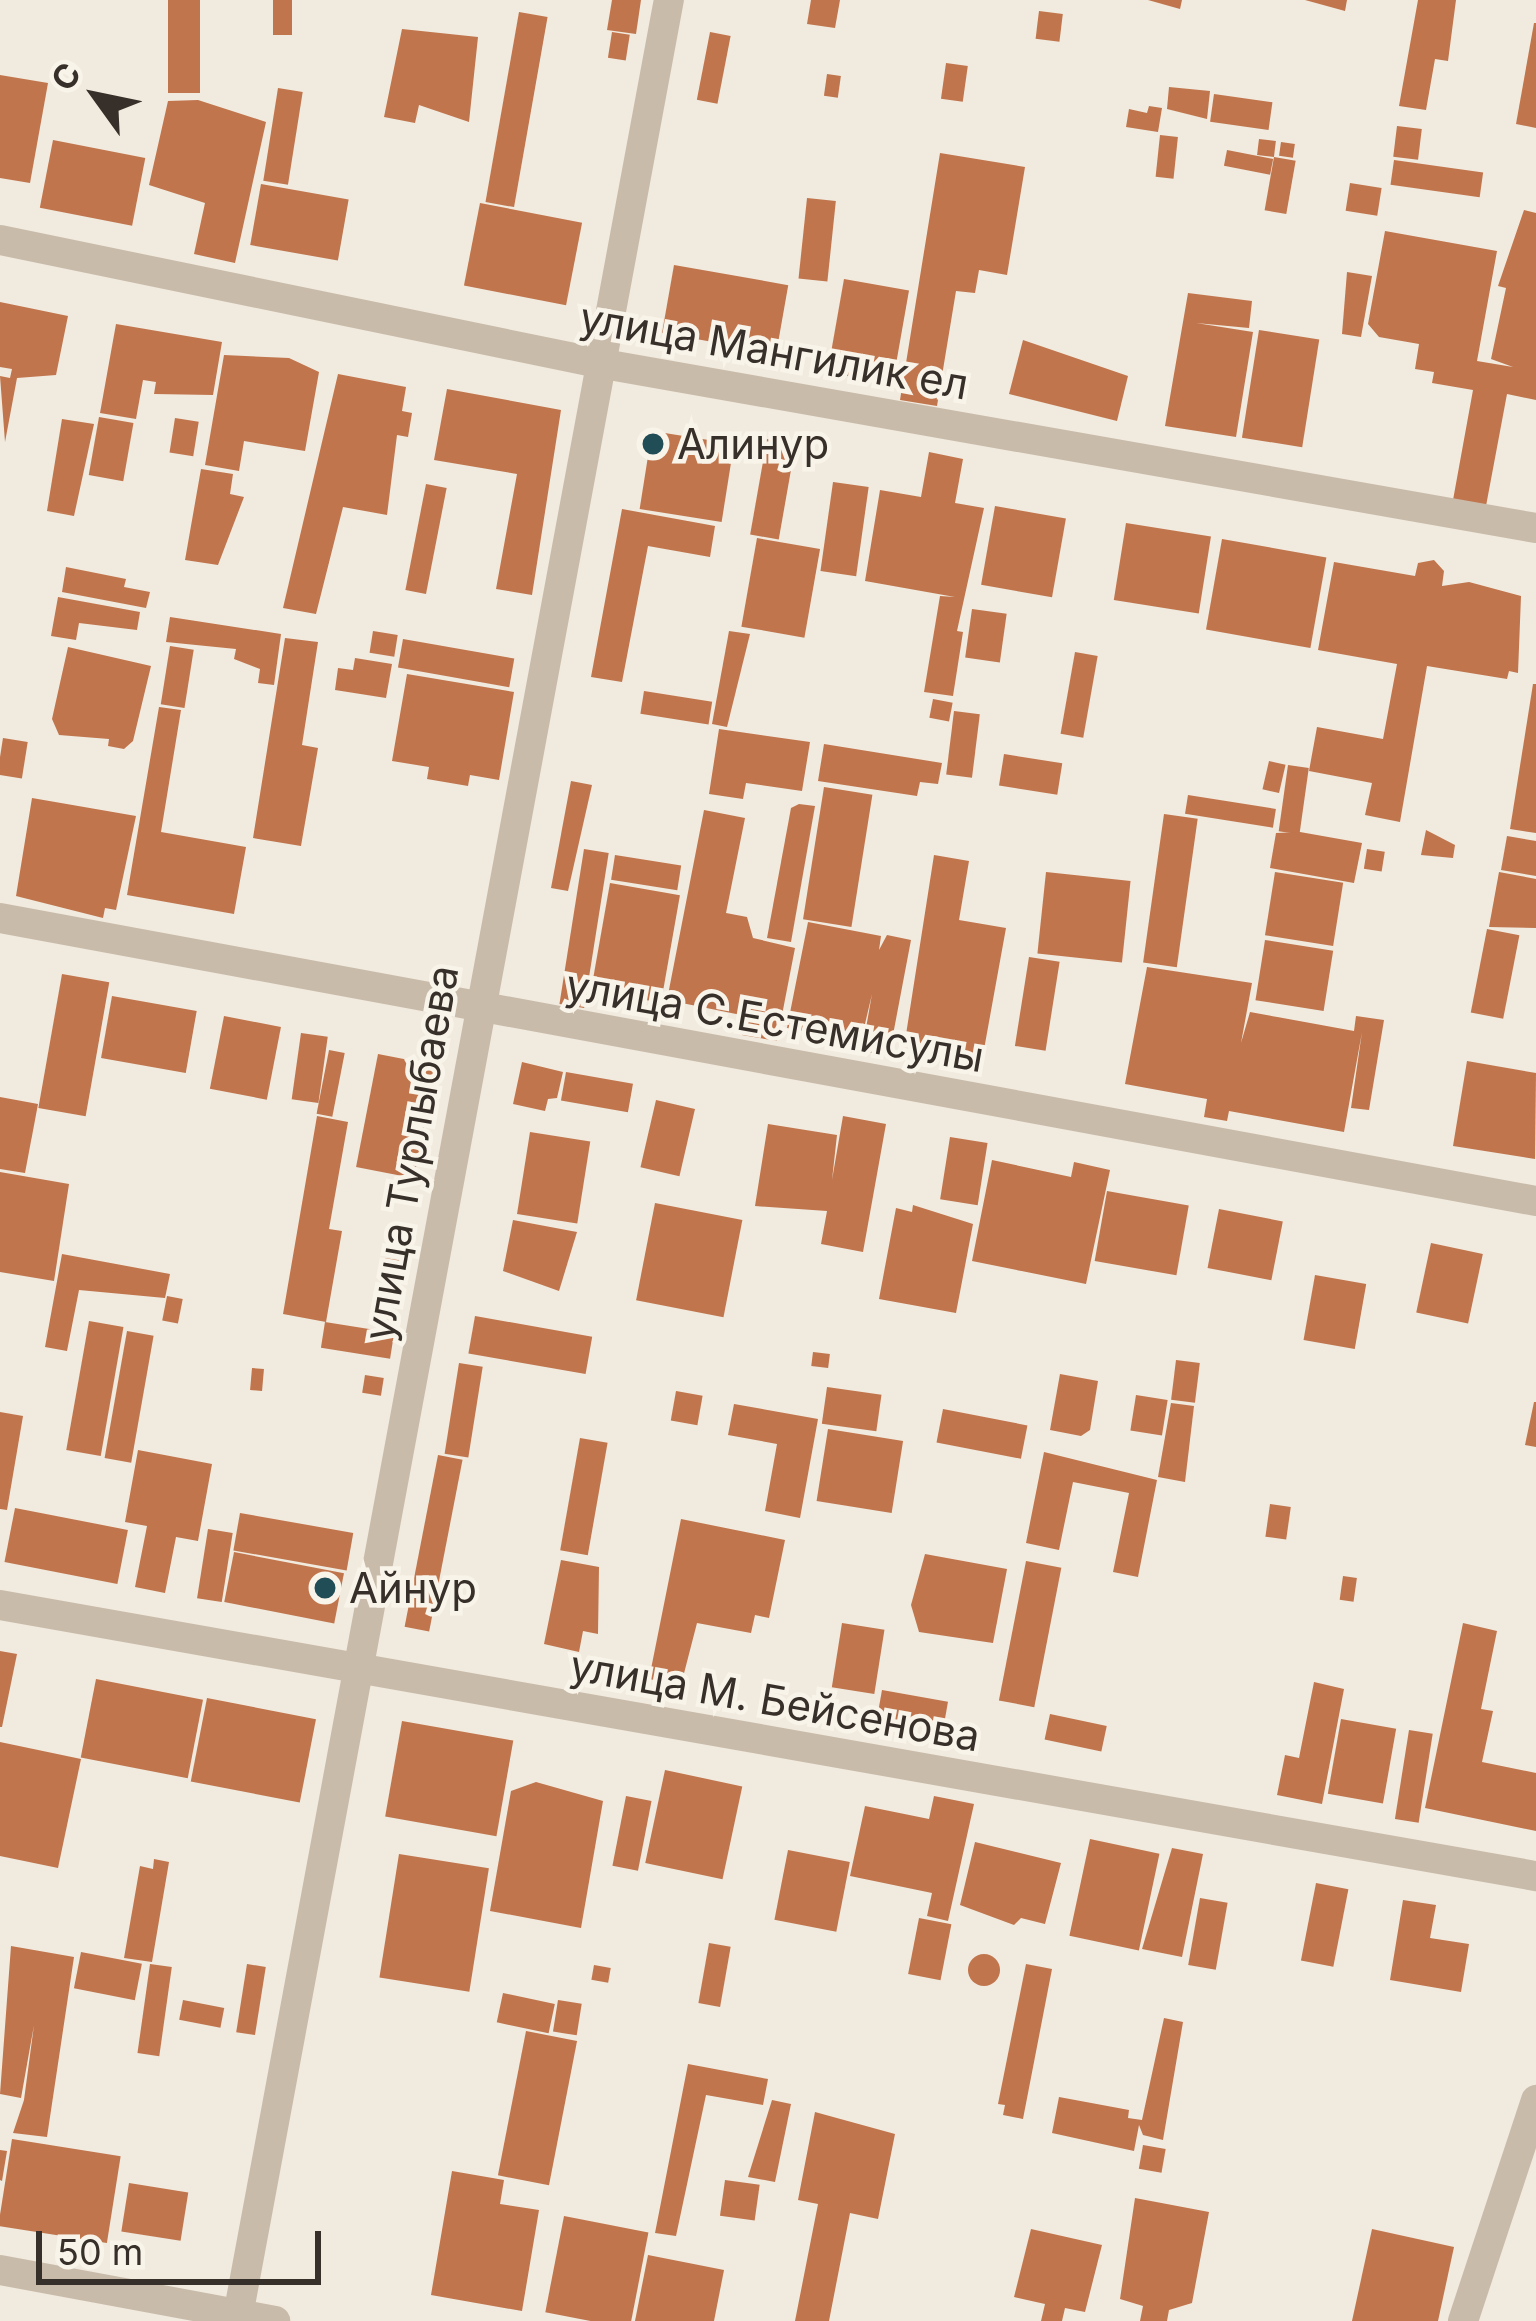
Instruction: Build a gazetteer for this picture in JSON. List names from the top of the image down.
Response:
{
  "streets": {
    "street": [
      "улица Мангилик ел",
      "улица С.Естемисулы",
      "улица Турлыбаева",
      "улица М. Бейсенова"
    ]
  },
  "crossings": [
    ["улица Мангилик ел", "улица Турлыбаева"],
    ["улица С.Естемисулы", "улица Турлыбаева"],
    ["улица Турлыбаева", "улица М. Бейсенова"]
  ],
  "places": ["Алинур", "Айнур"],
  "scale_bar": "50 m",
  "north": "top left"
}
